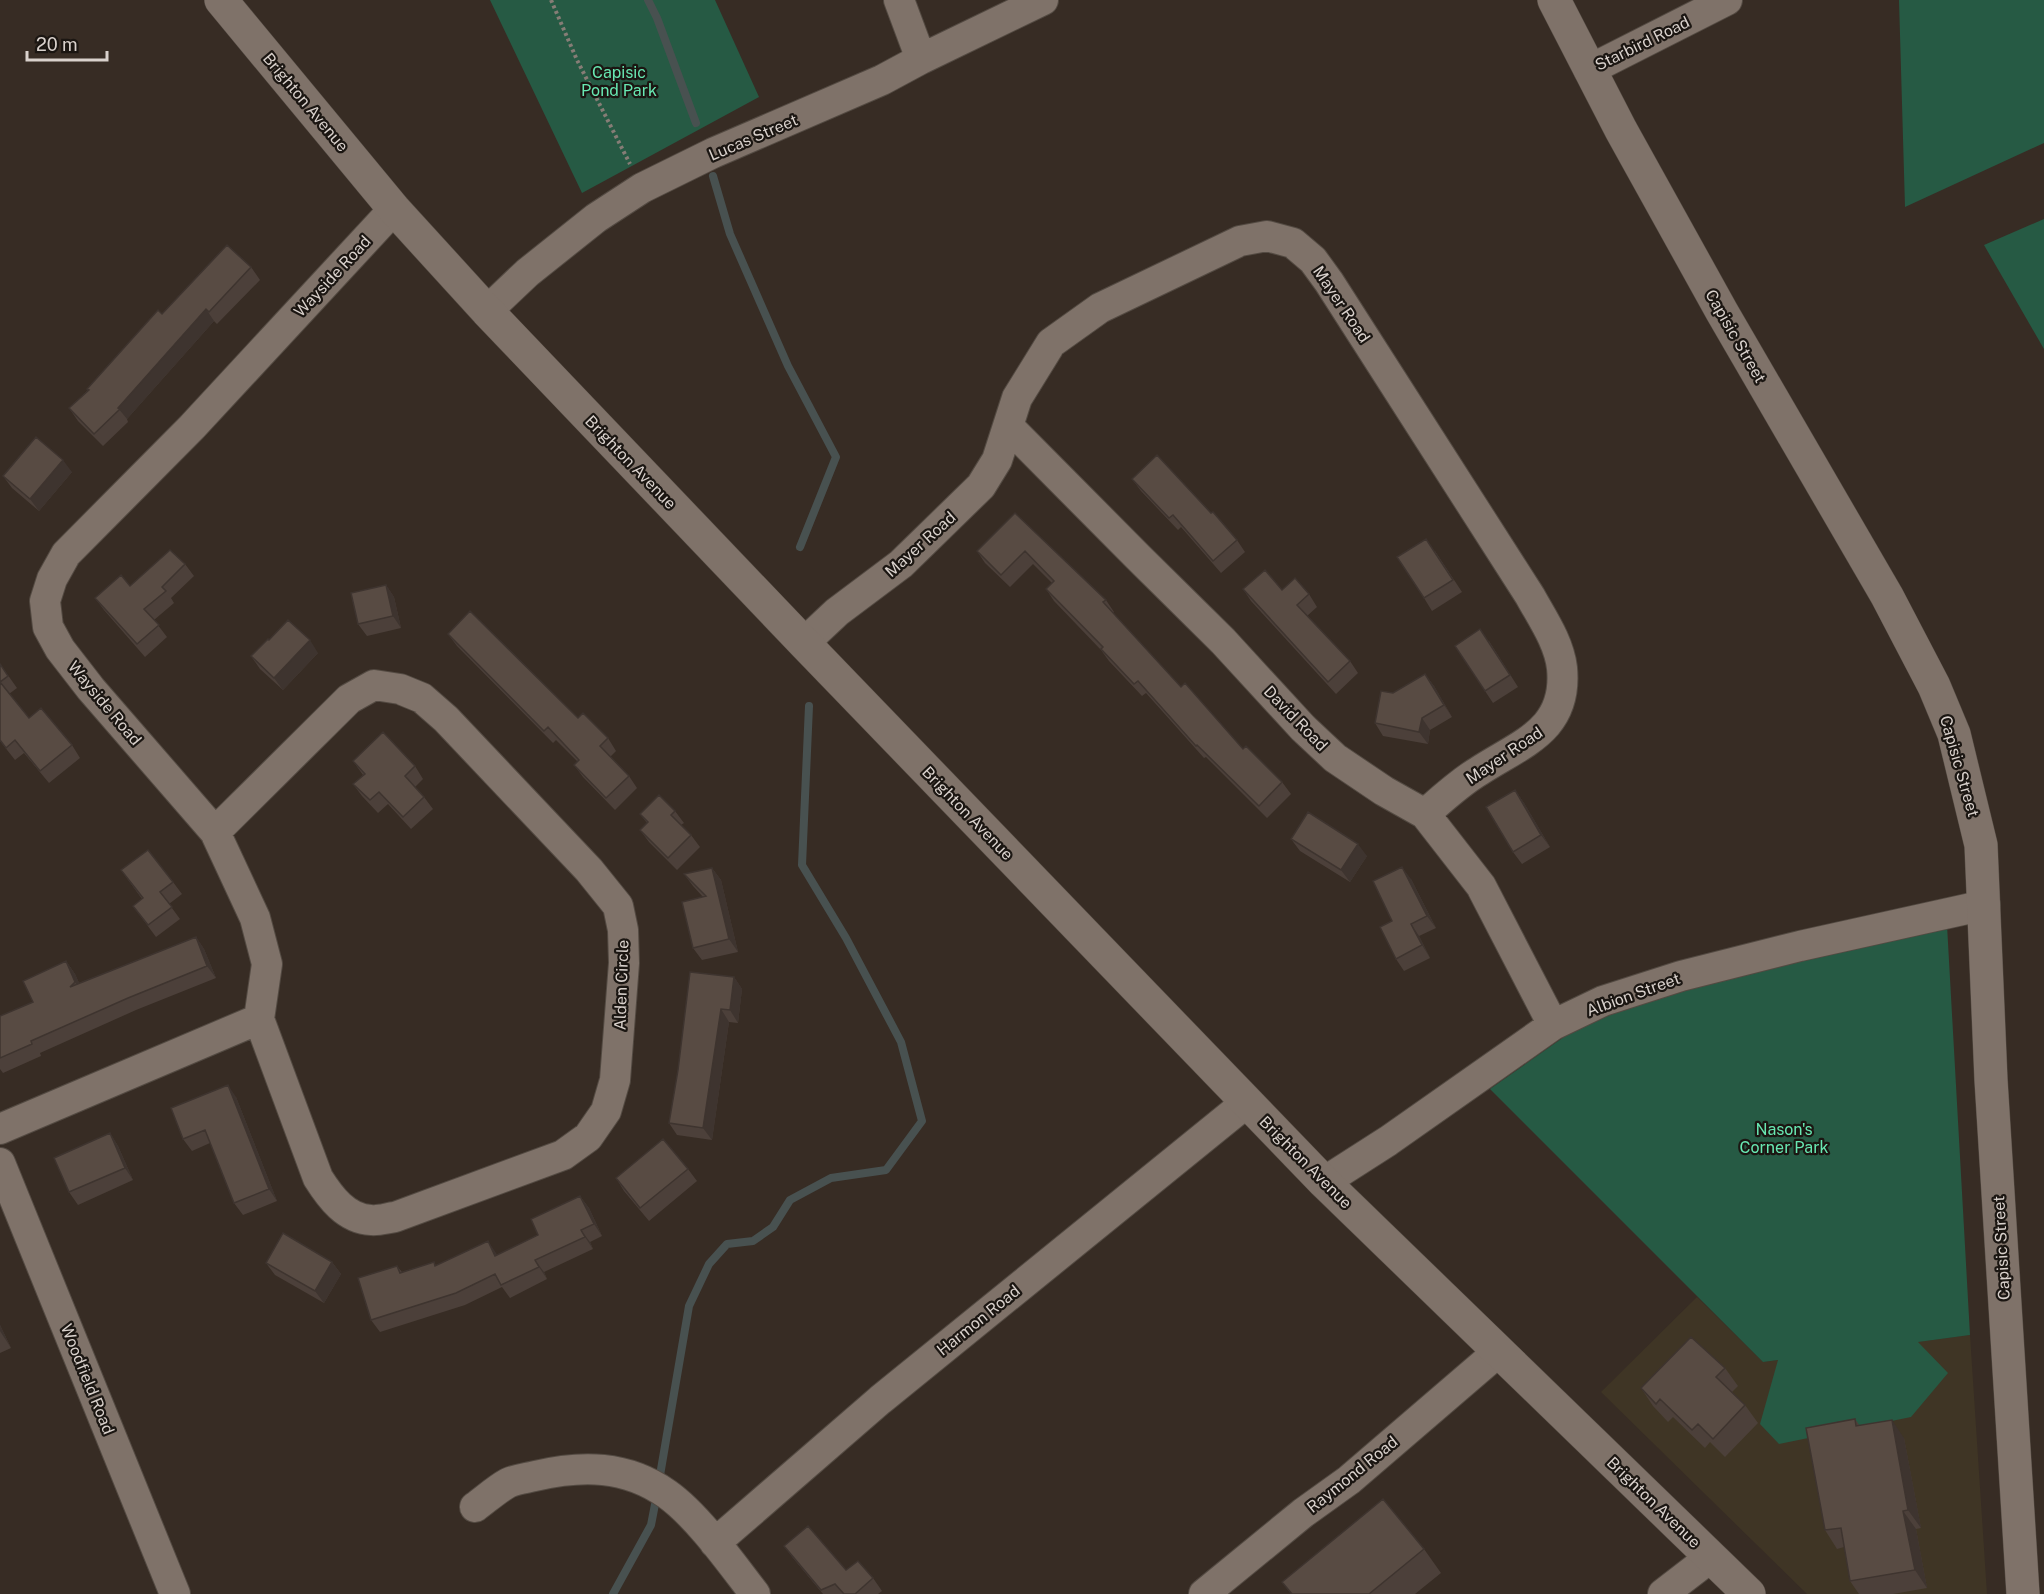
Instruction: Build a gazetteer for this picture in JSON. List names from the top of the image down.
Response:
{
  "streets": {
    "main road": ["Brighton Avenue", "Capisic Street"],
    "street": [
      "Starbird Road",
      "Lucas Street",
      "Wayside Road",
      "Mayer Road",
      "David Road",
      "Alden Circle",
      "Albion Street",
      "Harmon Road",
      "Woodfield Road",
      "Raymond Road"
    ]
  },
  "crossings": [
    ["Starbird Road", "Capisic Street"],
    ["Brighton Avenue", "Lucas Street"],
    ["Brighton Avenue", "Wayside Road"],
    ["Brighton Avenue", "Mayer Road"],
    ["Brighton Avenue", "Albion Street"],
    ["Brighton Avenue", "Harmon Road"],
    ["Brighton Avenue", "Raymond Road"],
    ["Wayside Road", "Alden Circle"],
    ["Mayer Road", "David Road"],
    ["Capisic Street", "Albion Street"],
    ["David Road", "Albion Street"]
  ],
  "parks": ["Capisic Pond Park", "Nason's Corner Park"],
  "scale_bar": "20 m"
}
